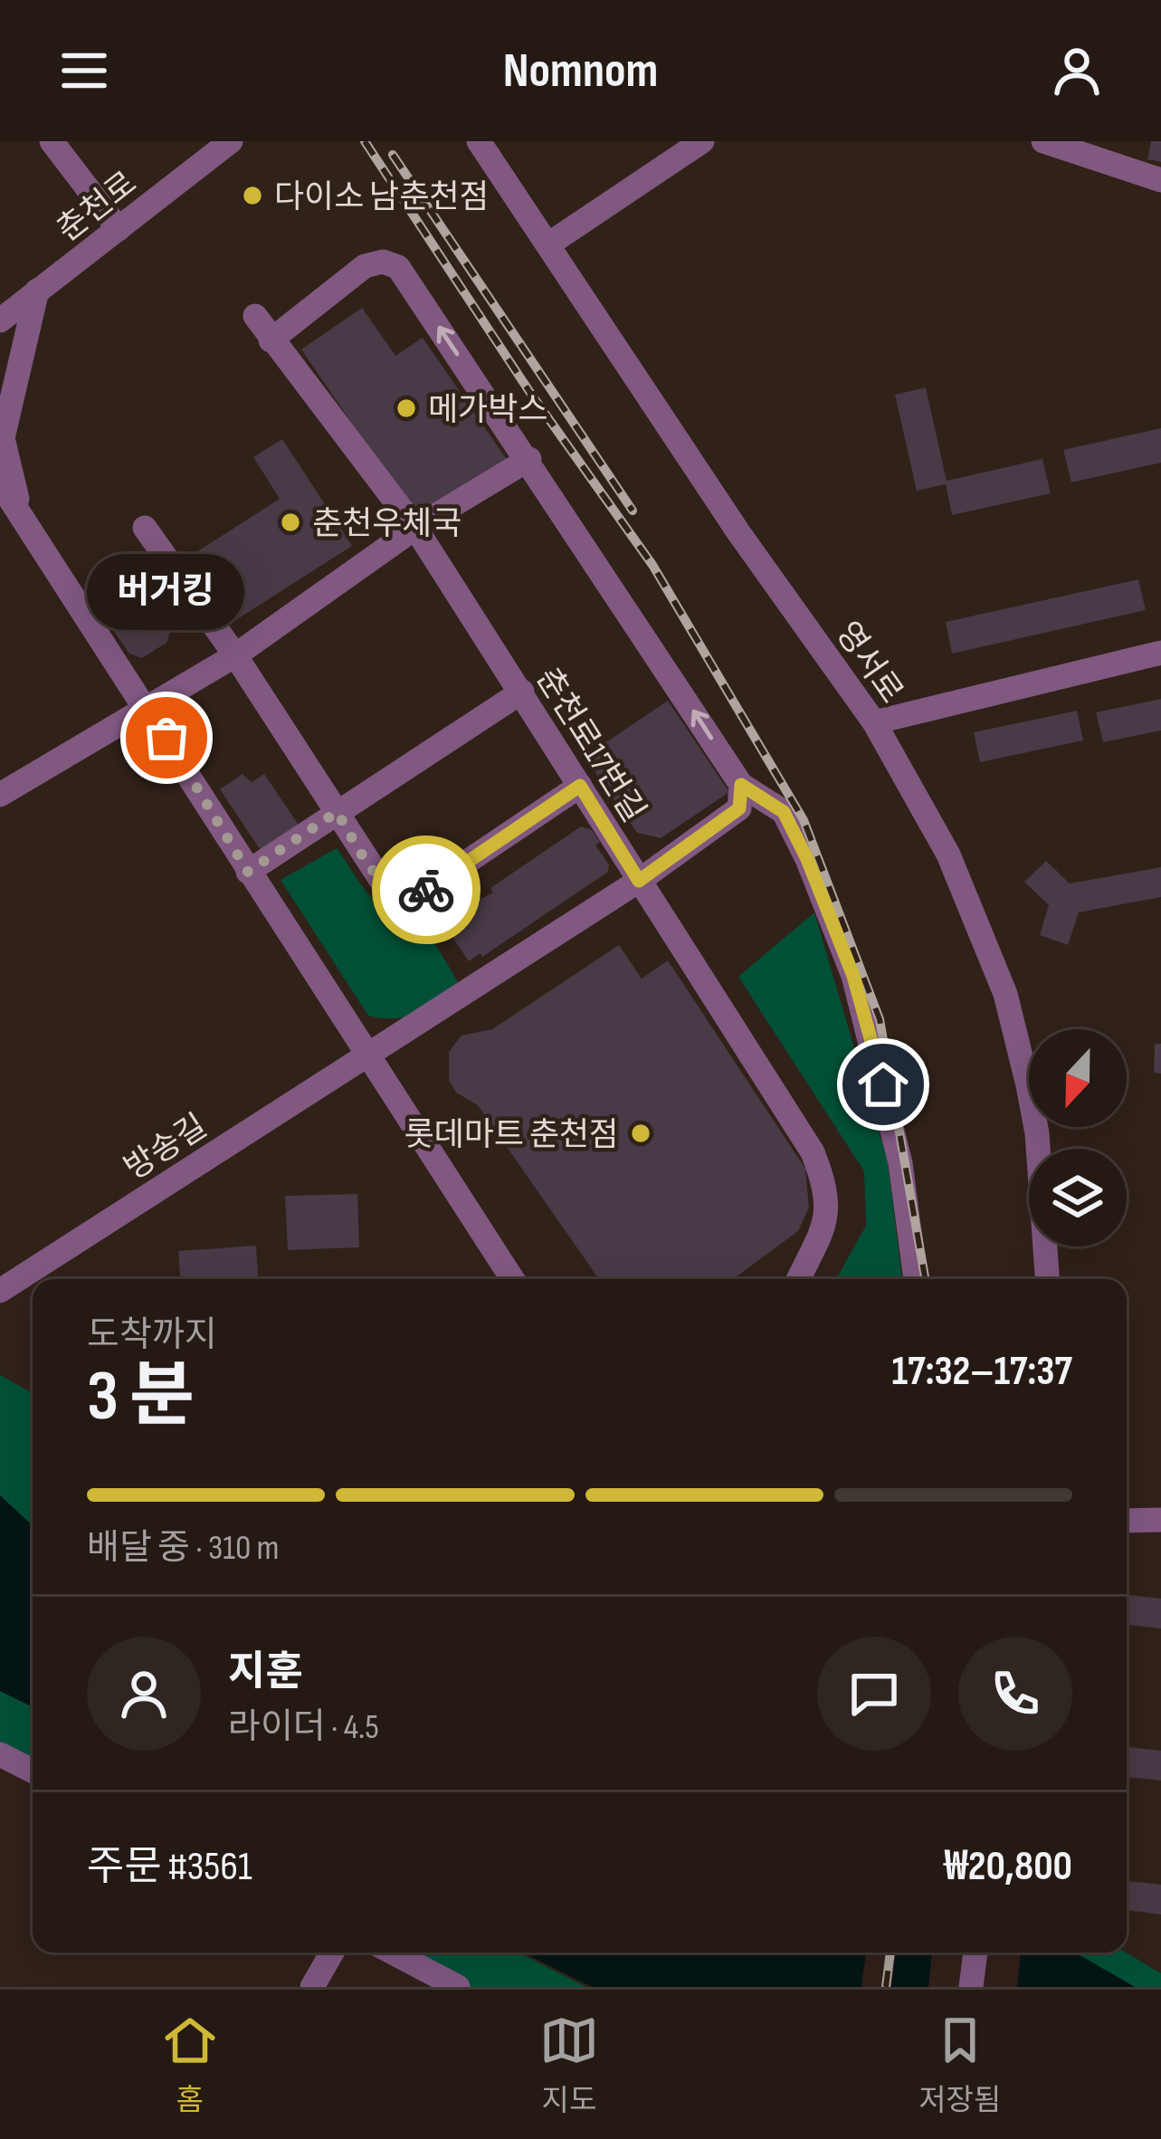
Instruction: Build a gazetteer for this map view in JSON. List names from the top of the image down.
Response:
{
  "streets": {
    "street": [
      "춘천로",
      "영서로",
      "춘천로17번길",
      "방송길"
    ]
  },
  "crossings": [
    ["춘천로17번길", "방송길"]
  ],
  "places": [
    "다이소 남춘천점",
    "메가박스",
    "춘천우체국",
    "버거킹",
    "롯데마트 춘천점"
  ],
  "north": "bottom",
  "page": {
    "header": "Nomnom",
    "bubble": "버거킹",
    "heading": ["3 분", "도착까지", "17:32–17:37"],
    "panel": [
      "지훈",
      "라이더 · 4.5",
      "주문 #3561",
      "₩20,800"
    ],
    "bar": "배달 중 · 310 m",
    "tabs": ["홈", "지도", "저장됨"]
  }
}
